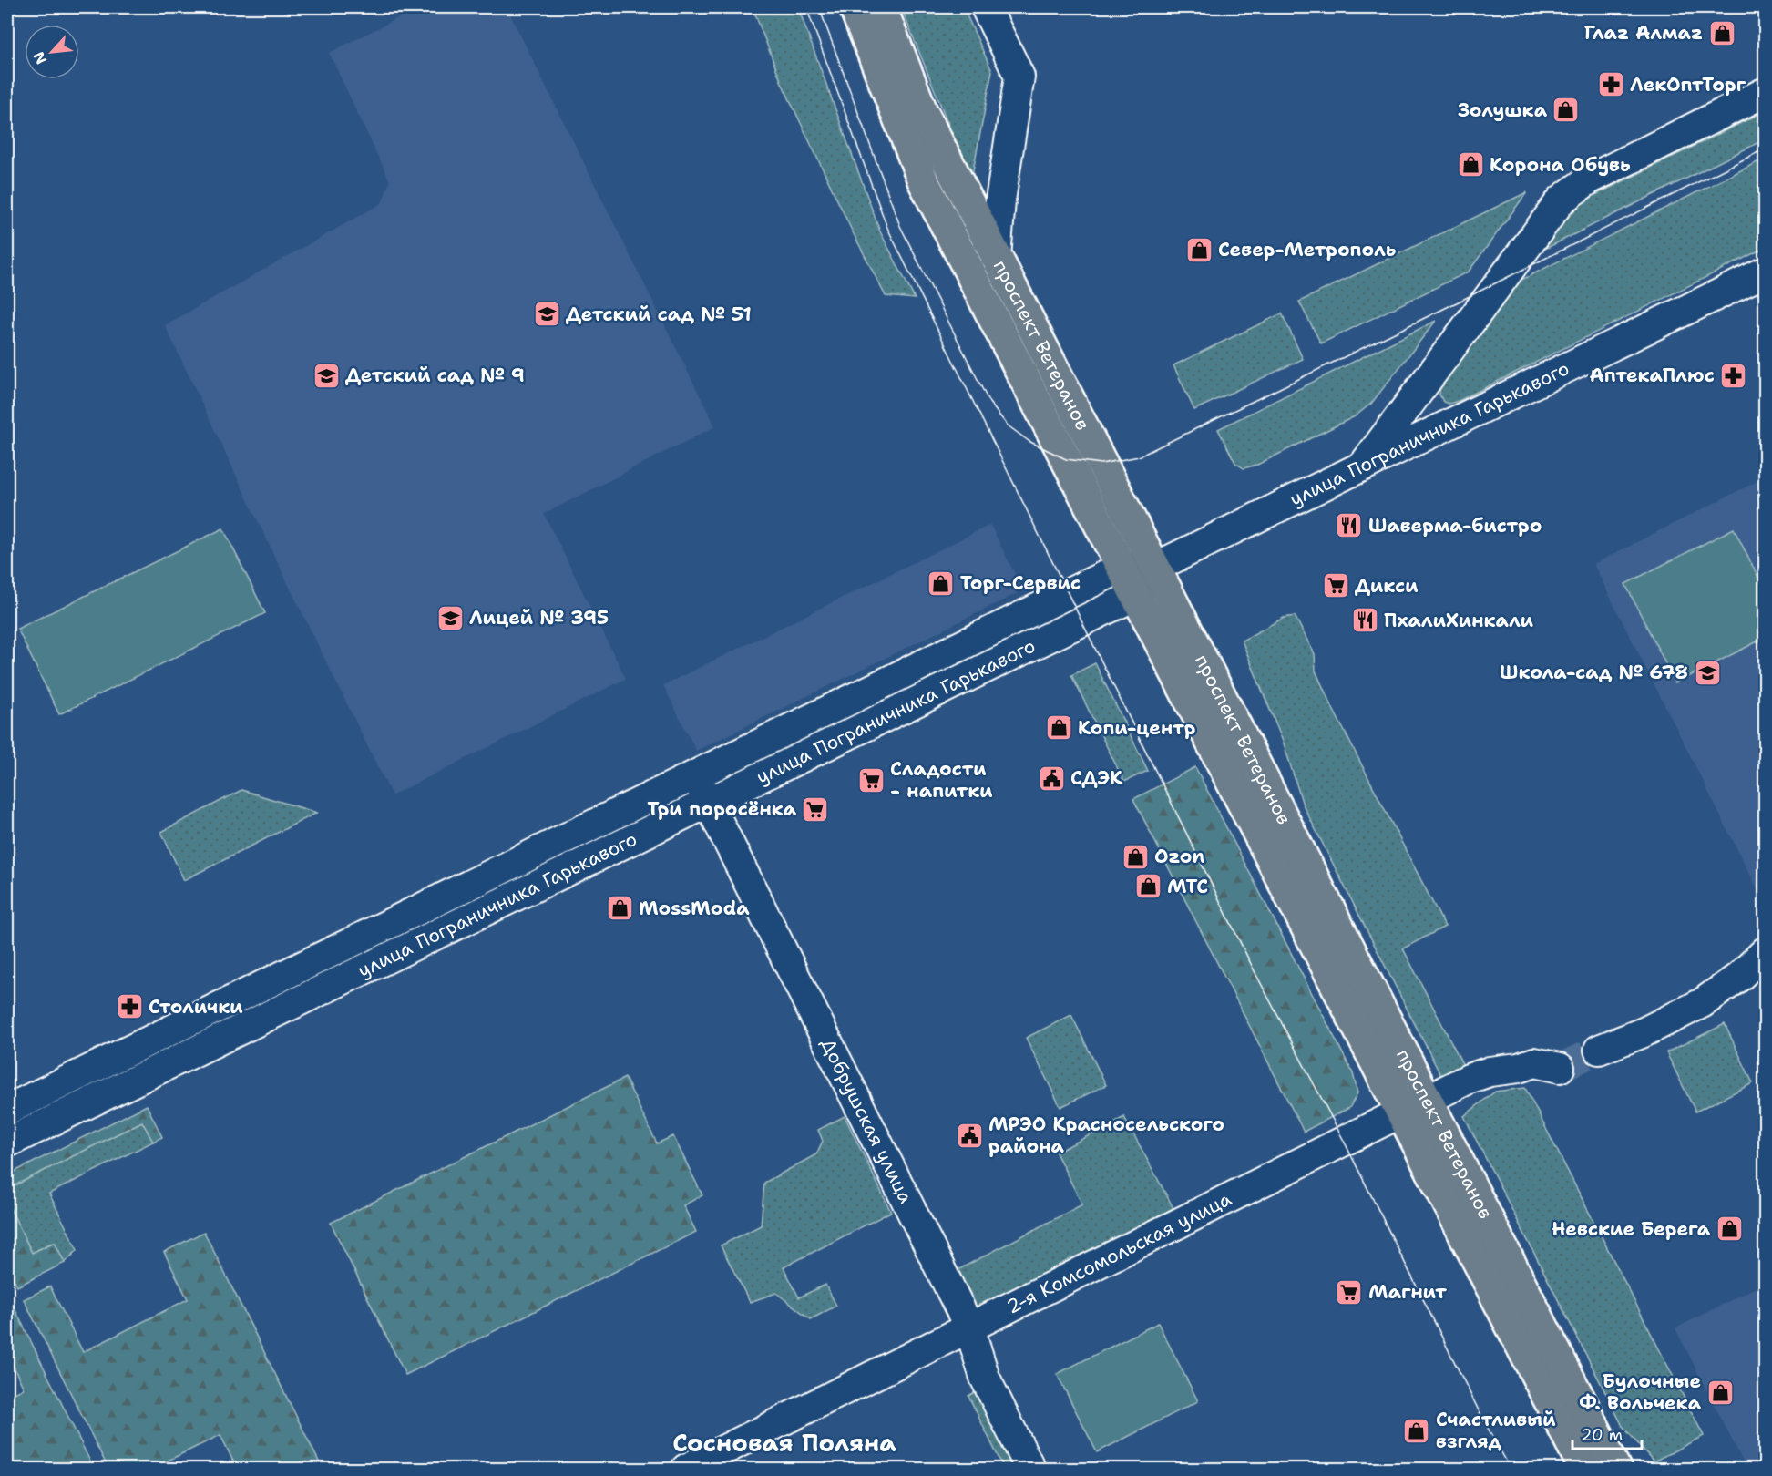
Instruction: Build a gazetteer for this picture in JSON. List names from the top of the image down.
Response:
{
  "streets": {
    "main road": ["проспект Ветеранов"],
    "street": ["улица Пограничника Гарькавого", "Добрушская улица", "2-я Комсомольская улица"]
  },
  "crossings": [
    ["проспект Ветеранов", "улица Пограничника Гарькавого"],
    ["проспект Ветеранов", "2-я Комсомольская улица"],
    ["улица Пограничника Гарькавого", "Добрушская улица"],
    ["Добрушская улица", "2-я Комсомольская улица"]
  ],
  "districts": ["Сосновая Поляна"],
  "places": {
    "shop": [
      "Глаz Алмаz",
      "Золушка",
      "Корона Обувь",
      "Север-Метрополь",
      "Торг-Сервис",
      "Копи-центр",
      "Ozon",
      "МТС",
      "MossModa",
      "Невские Берега",
      "Булочные Ф. Вольчека",
      "Счастливый взгляд"
    ],
    "pharmacy": ["ЛекОптТорг", "АптекаПлюс", "Столички"],
    "school or university": [
      "Детский сад № 51",
      "Детский сад № 9",
      "Лицей № 395",
      "Школа-сад № 678"
    ],
    "restaurant": ["Шаверма-бистро", "ПхалиХинкали"],
    "supermarket": [
      "Дикси",
      "Сладости - напитки",
      "Три поросёнка",
      "Магнит"
    ],
    "public building": ["СДЭК", "МРЭО Красносельского района"]
  },
  "scale_bar": "20 m",
  "north": "bottom left"
}
